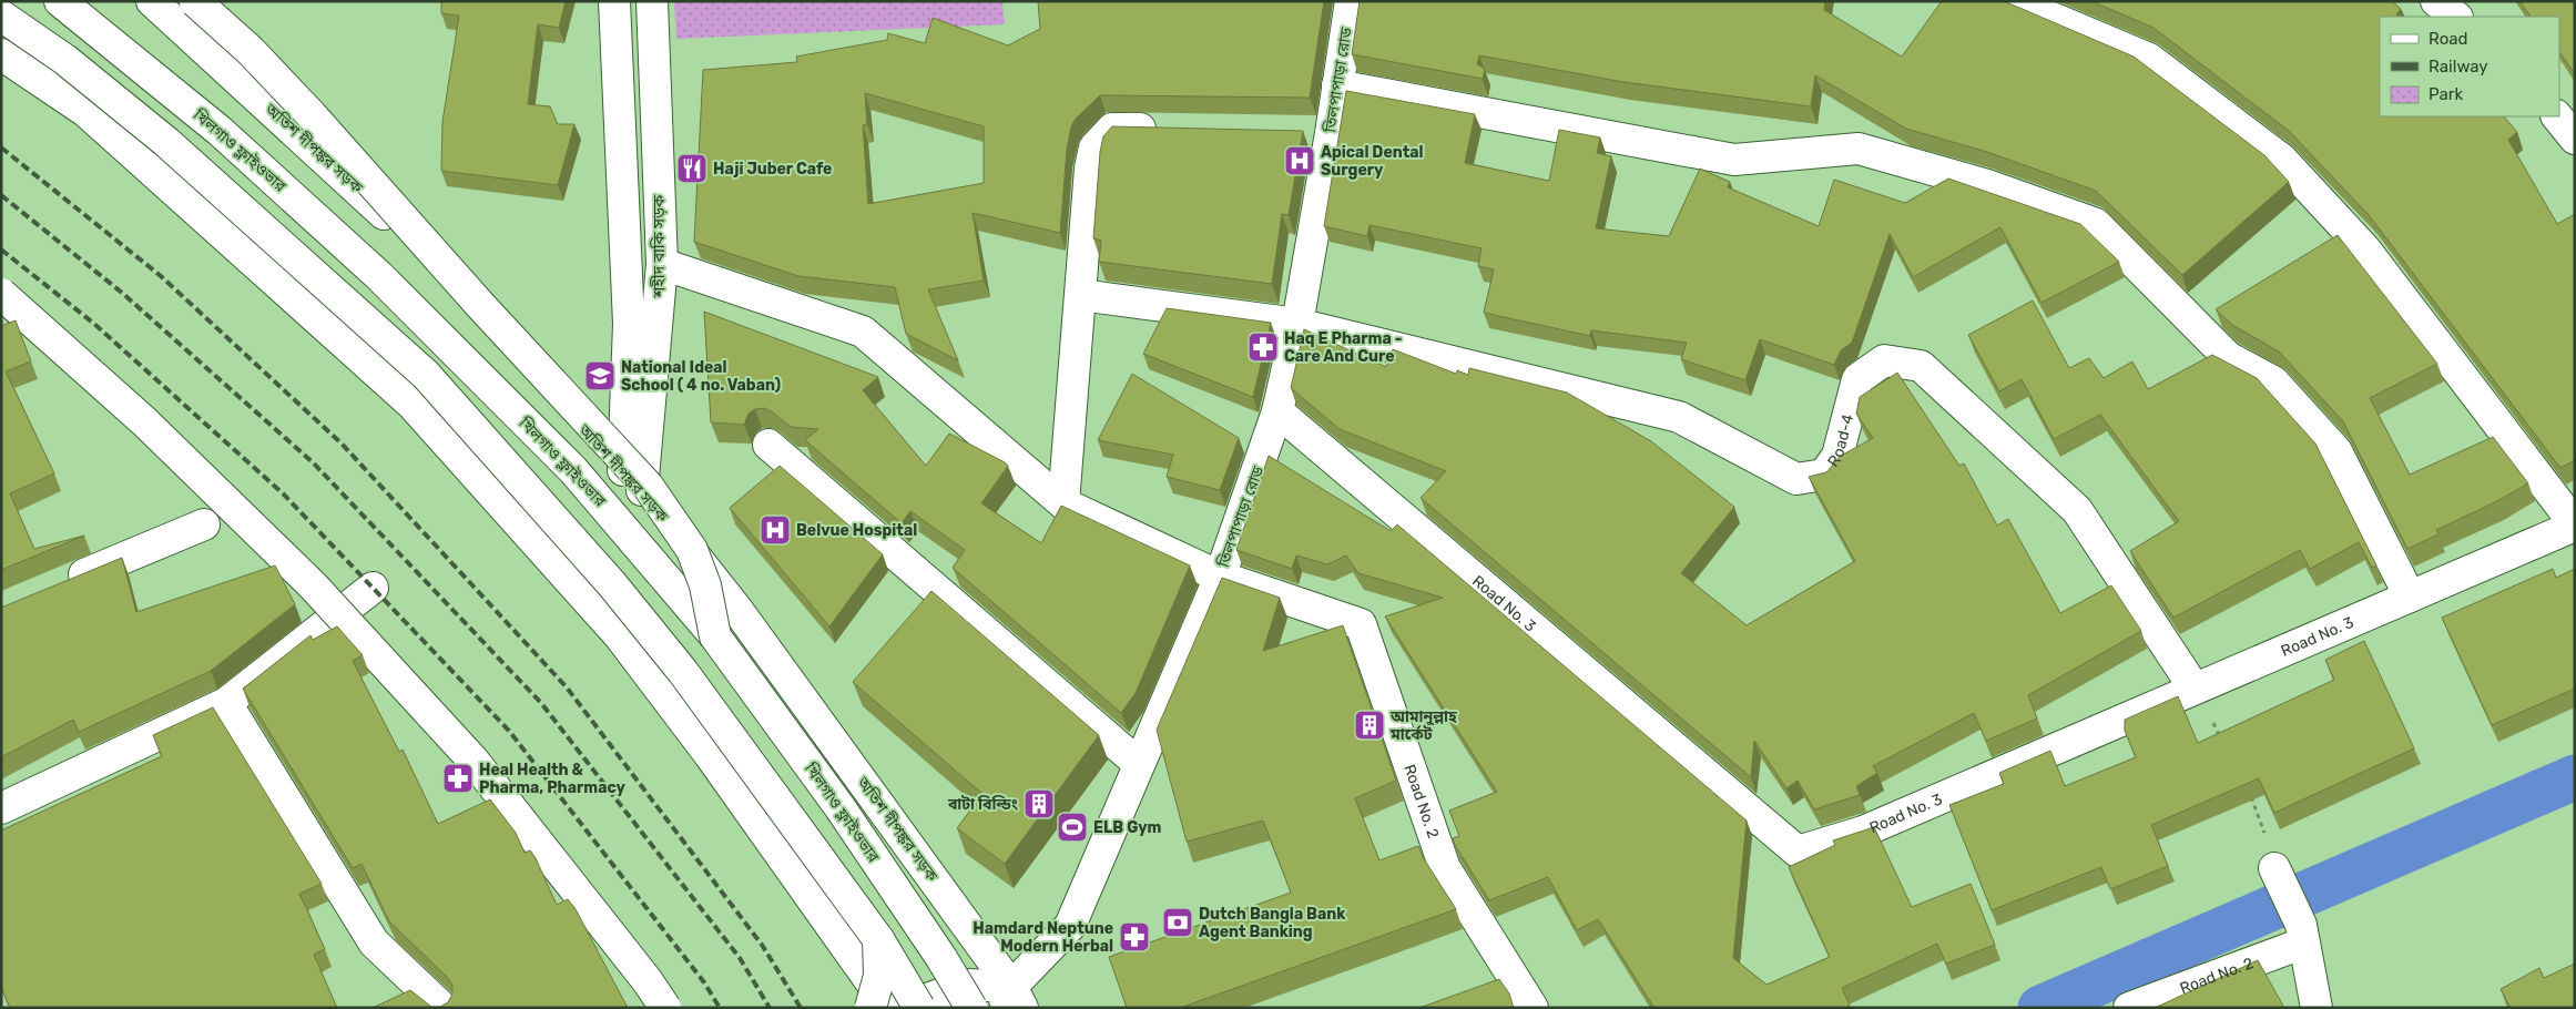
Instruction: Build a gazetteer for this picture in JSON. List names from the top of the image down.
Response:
{
  "streets": {
    "street": [
      "তিলপাপাড়া রোড",
      "অতিশ দীপঙ্কর সড়ক",
      "খিলগাও ফ্লাইওভার",
      "শহীদ বাকি সড়ক",
      "Road-4",
      "Road No. 3",
      "Road No. 2"
    ]
  },
  "crossings": [
    ["তিলপাপাড়া রোড", "অতিশ দীপঙ্কর সড়ক"],
    ["তিলপাপাড়া রোড", "Road-4"],
    ["তিলপাপাড়া রোড", "Road No. 3"],
    ["তিলপাপাড়া রোড", "Road No. 2"],
    ["অতিশ দীপঙ্কর সড়ক", "শহীদ বাকি সড়ক"],
    ["Road-4", "Road No. 3"]
  ],
  "places": {
    "hospital": ["Apical Dental Surgery", "Belvue Hospital"],
    "restaurant": ["Haji Juber Cafe"],
    "pharmacy": ["Haq E Pharma - Care And Cure", "Heal Health & Pharma, Pharmacy", "Hamdard Neptune Modern Herbal"],
    "school or university": ["National Ideal School ( 4 no. Vaban)"],
    "building": ["আমানুল্লাহ মার্কেট", "বাটা বিল্ডিং"],
    "sports": ["ELB Gym"],
    "bank": ["Dutch Bangla Bank Agent Banking"]
  },
  "legend": ["Road", "Railway", "Park"]
}
